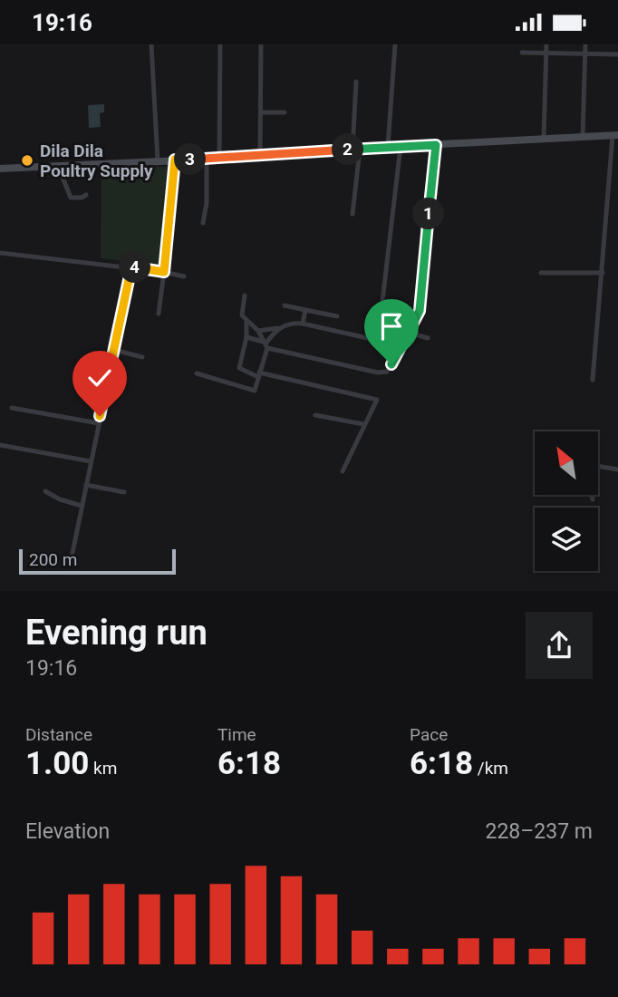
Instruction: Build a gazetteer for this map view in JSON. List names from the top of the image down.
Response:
{
  "places": ["Dila Dila Poultry Supply"],
  "scale_bar": "200 m",
  "north": "top left",
  "page": {
    "status": "19:16",
    "pins": [
      "2",
      "3",
      "1",
      "4"
    ],
    "scale": "200 m",
    "heading": ["Evening run", "19:16"],
    "stats": [
      ["Distance", "1.00 km"],
      ["Time", "6:18"],
      ["Pace", "6:18 /km"]
    ],
    "chart": ["Elevation", "228–237 m"]
  }
}
